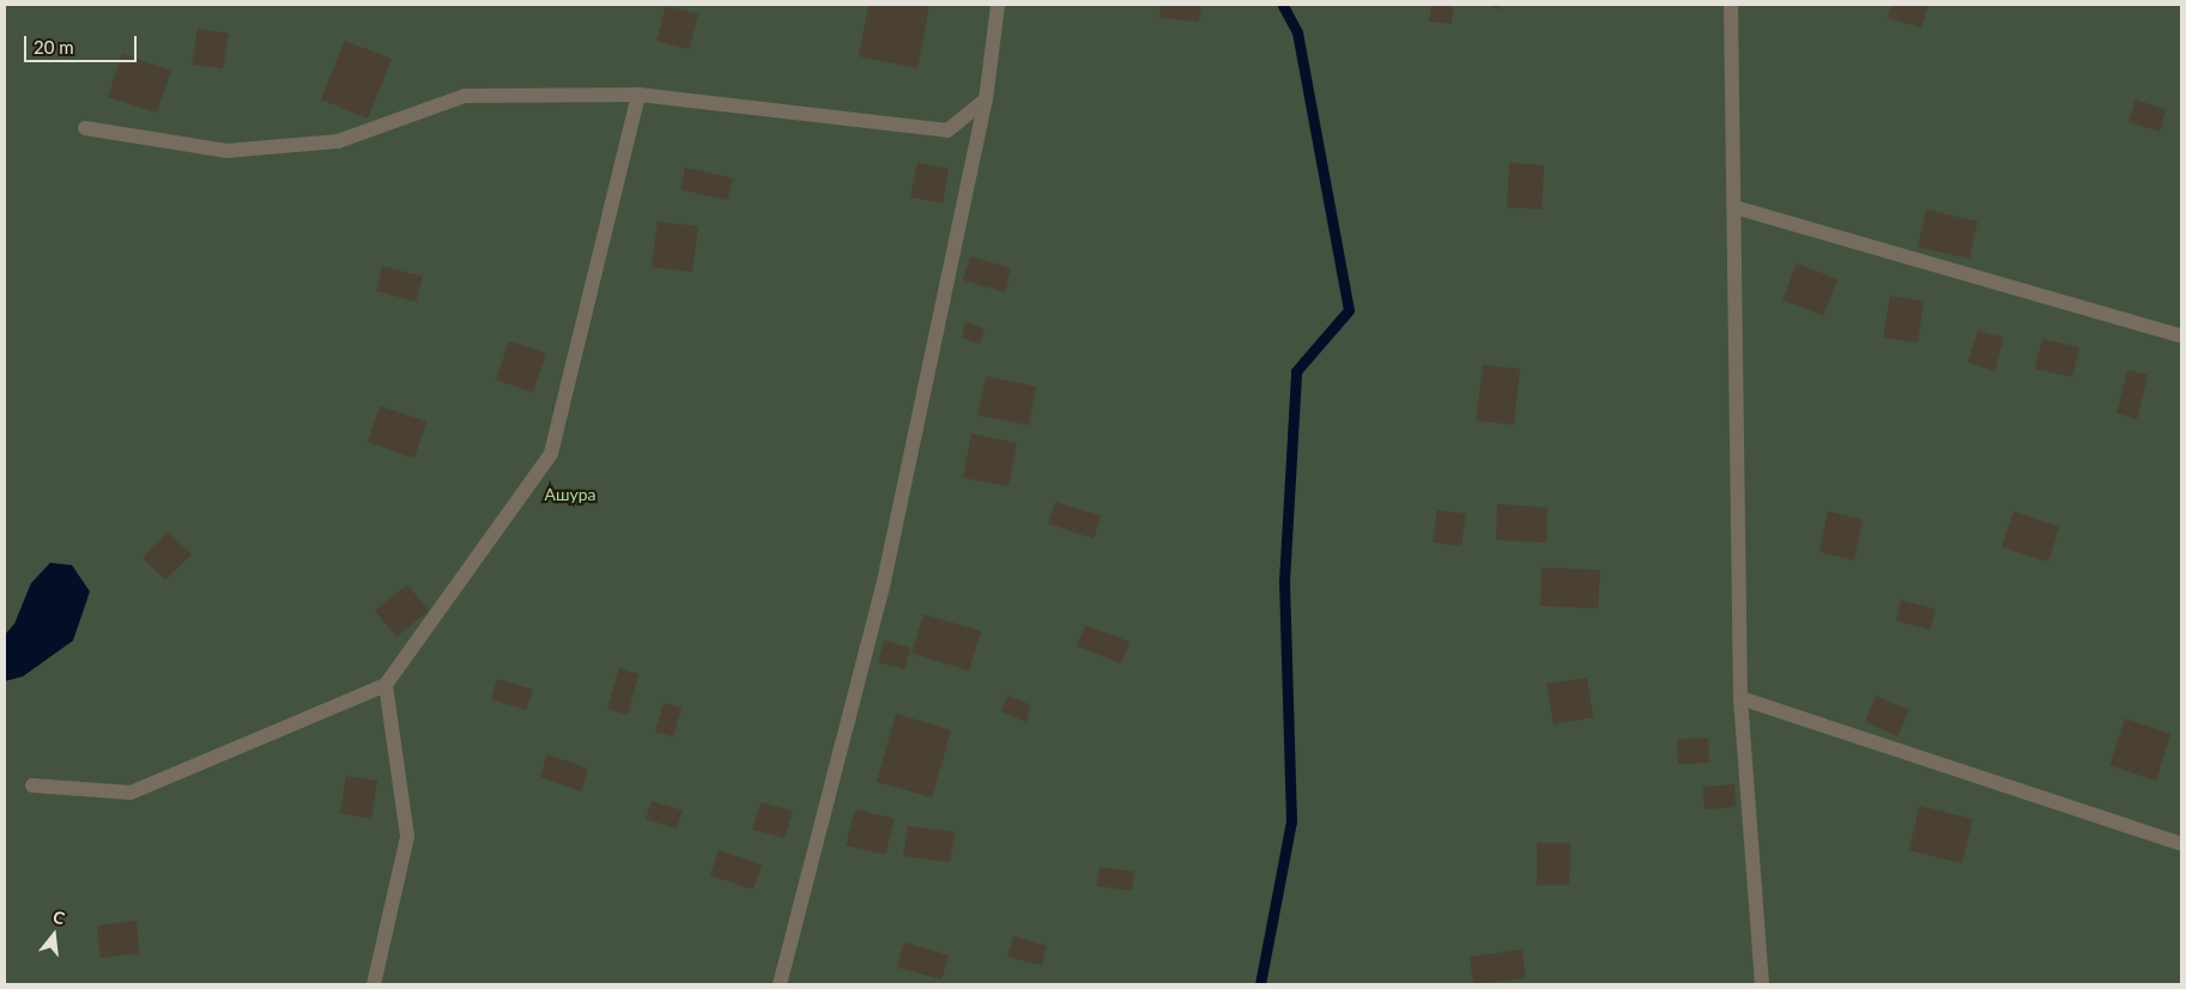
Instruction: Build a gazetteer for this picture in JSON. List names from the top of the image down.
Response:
{
  "parks": ["Ашура"],
  "scale_bar": "20 m",
  "north": "top"
}
